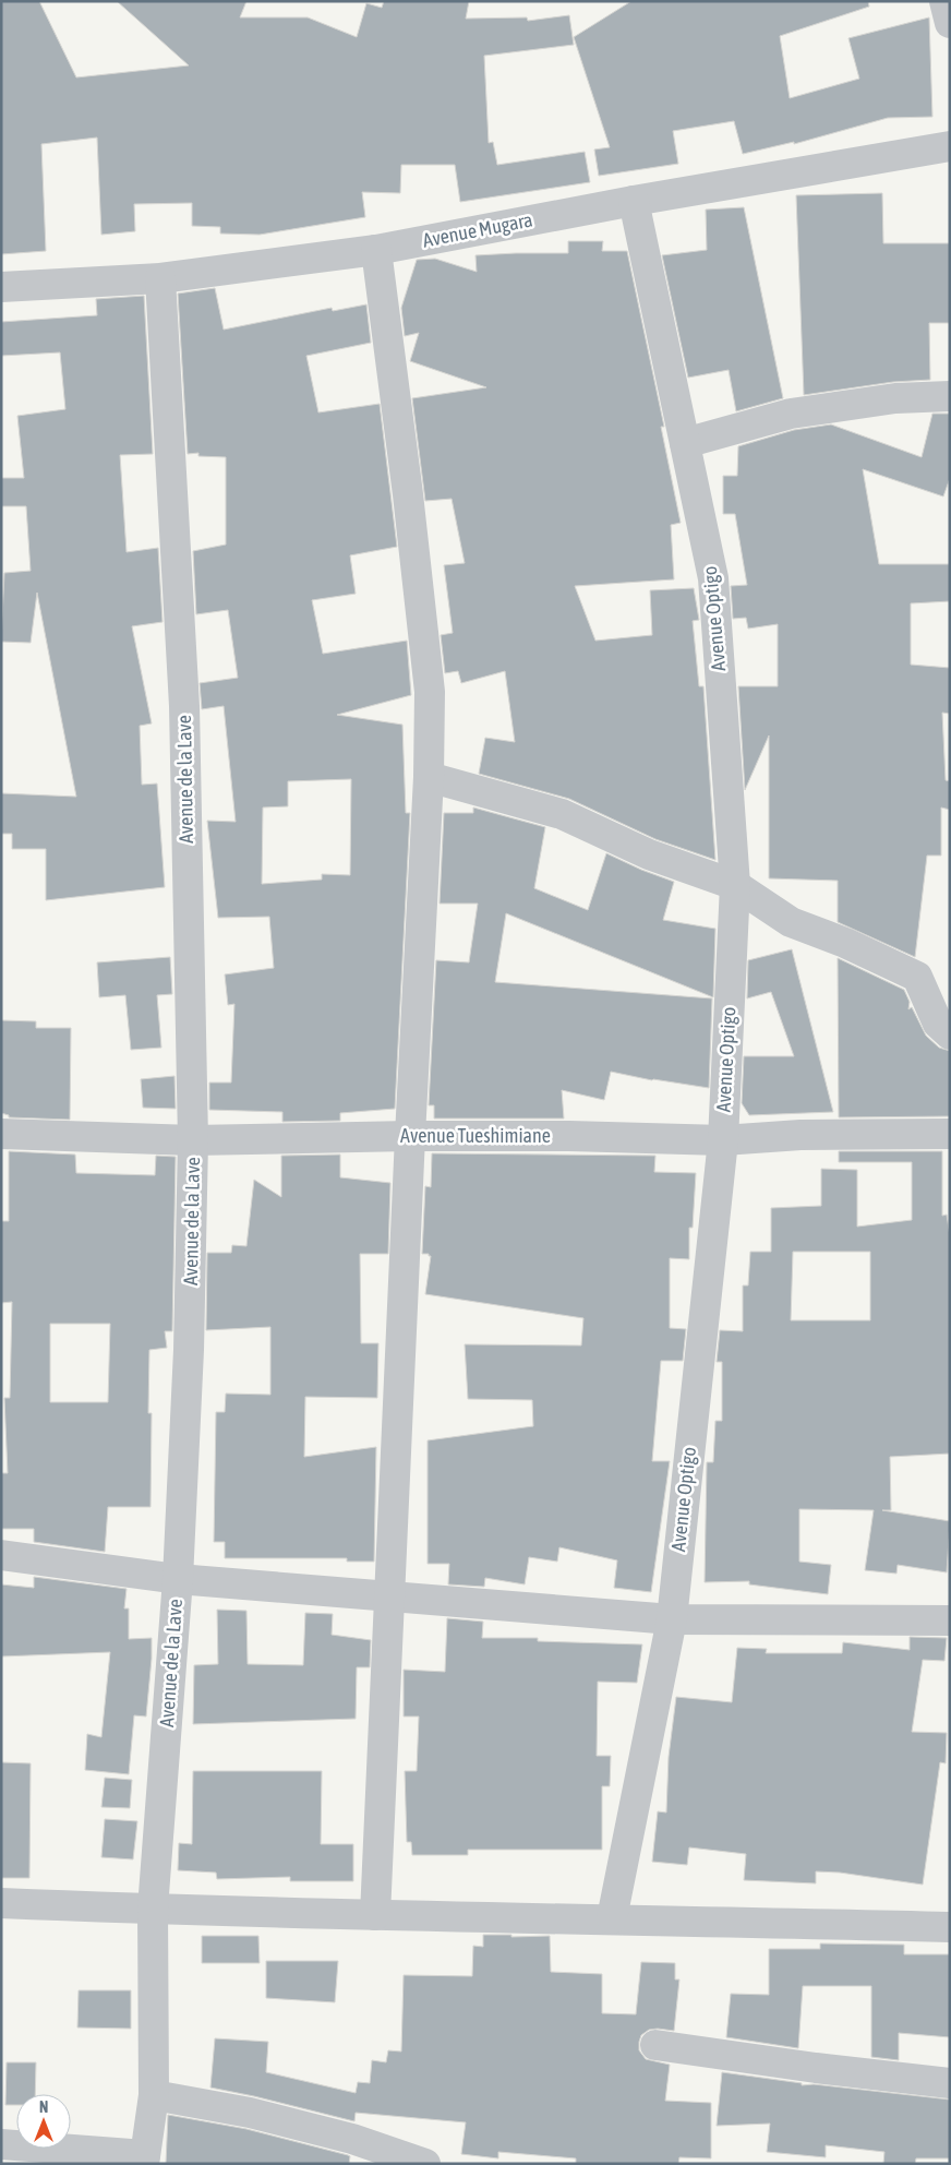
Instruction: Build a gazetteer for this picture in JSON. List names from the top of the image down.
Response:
{
  "streets": {
    "street": [
      "Avenue Mugara",
      "Avenue Optigo",
      "Avenue de la Lave",
      "Avenue Tueshimiane"
    ]
  },
  "crossings": [
    ["Avenue Mugara", "Avenue Optigo"],
    ["Avenue Mugara", "Avenue de la Lave"],
    ["Avenue Optigo", "Avenue Tueshimiane"],
    ["Avenue de la Lave", "Avenue Tueshimiane"]
  ],
  "north": "top"
}
